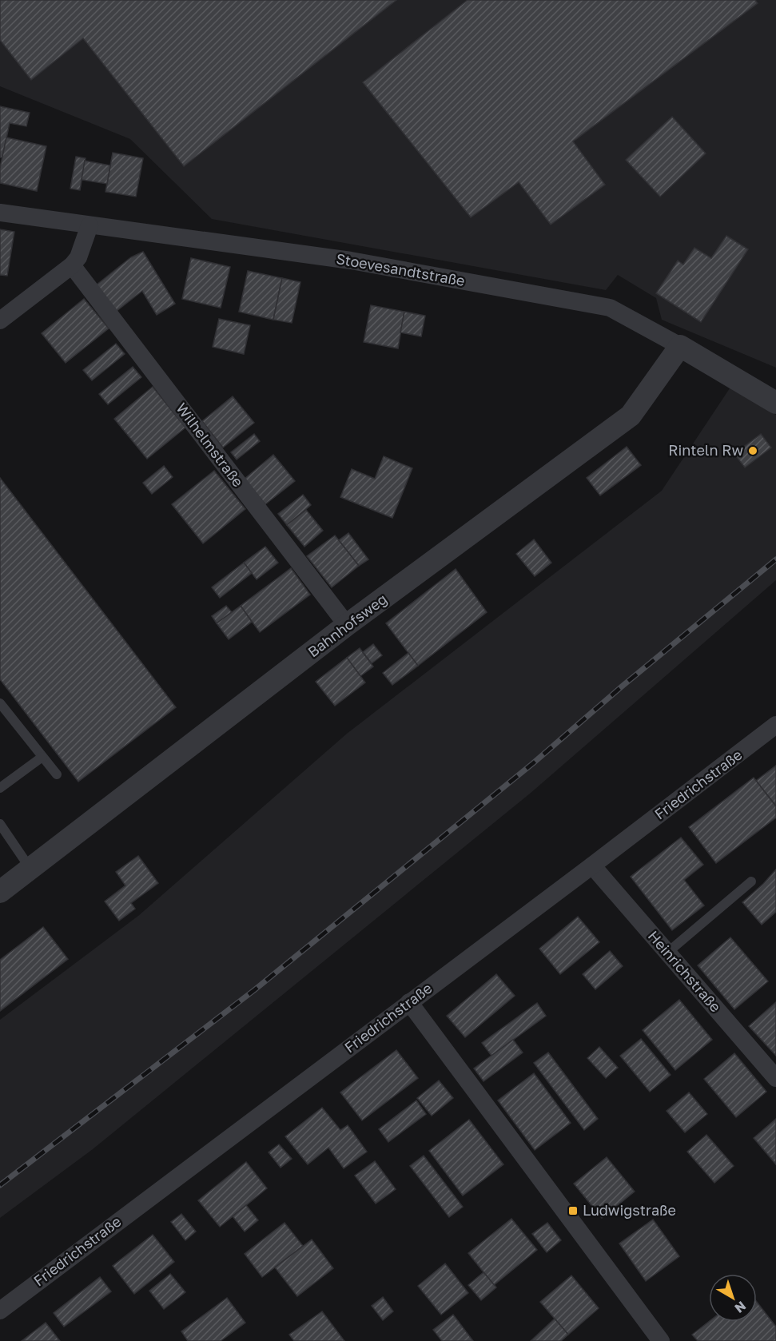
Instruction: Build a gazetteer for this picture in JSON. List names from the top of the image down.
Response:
{
  "streets": {
    "street": [
      "Stoevesandtstraße",
      "Wilhelmstraße",
      "Bahnhofsweg",
      "Friedrichstraße",
      "Heinrichstraße"
    ]
  },
  "crossings": [
    ["Stoevesandtstraße", "Bahnhofsweg"],
    ["Wilhelmstraße", "Bahnhofsweg"],
    ["Friedrichstraße", "Heinrichstraße"]
  ],
  "places": {
    "other": ["Rinteln Rw"],
    "transit": ["Ludwigstraße"]
  },
  "north": "bottom right"
}
